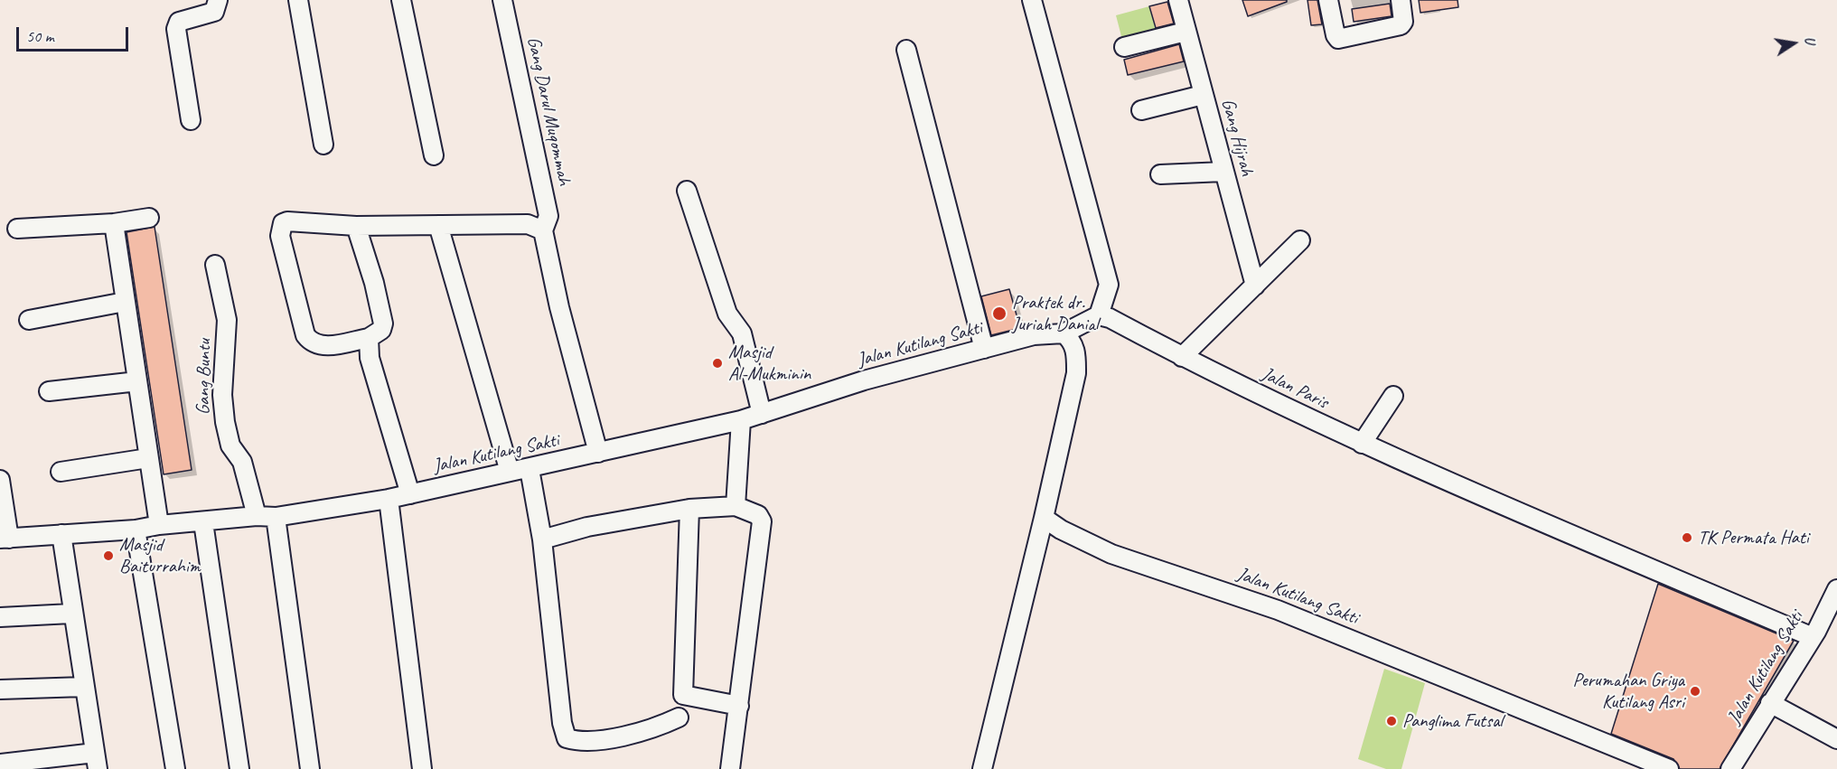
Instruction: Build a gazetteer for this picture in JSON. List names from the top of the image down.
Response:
{
  "streets": {
    "street": [
      "Gang Darul Muqommah",
      "Gang Hijrah",
      "Jalan Kutilang Sakti",
      "Gang Buntu",
      "Jalan Paris"
    ]
  },
  "crossings": [
    ["Gang Darul Muqommah", "Jalan Kutilang Sakti"],
    ["Jalan Kutilang Sakti", "Gang Buntu"],
    ["Jalan Kutilang Sakti", "Jalan Paris"]
  ],
  "places": [
    "Praktek dr. Juriah Danial",
    "Masjid Al-Mukminin",
    "TK Permata Hati",
    "Masjid Baiturrahim",
    "Perumahan Griya Kutilang Asri",
    "Panglima Futsal"
  ],
  "scale_bar": "50 m",
  "north": "right"
}
